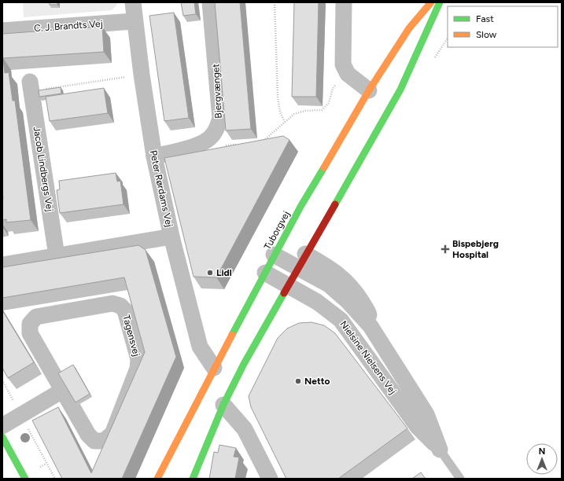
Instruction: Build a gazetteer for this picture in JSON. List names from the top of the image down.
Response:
{
  "streets": {
    "main road": ["Tuborgvej"],
    "street": [
      "C. J. Brandts Vej",
      "Bjergvænget",
      "Jacob Lindbergs Vej",
      "Peter Rørdams Vej",
      "Tagensvej",
      "Nielsine Nielsens Vej"
    ]
  },
  "crossings": [
    ["C. J. Brandts Vej", "Peter Rørdams Vej"],
    ["Peter Rørdams Vej", "Tuborgvej"],
    ["Tuborgvej", "Nielsine Nielsens Vej"]
  ],
  "places": {
    "health": ["Bispebjerg Hospital"],
    "other": ["Lidl", "Netto"]
  },
  "legend": ["Fast", "Slow"],
  "north": "top"
}
